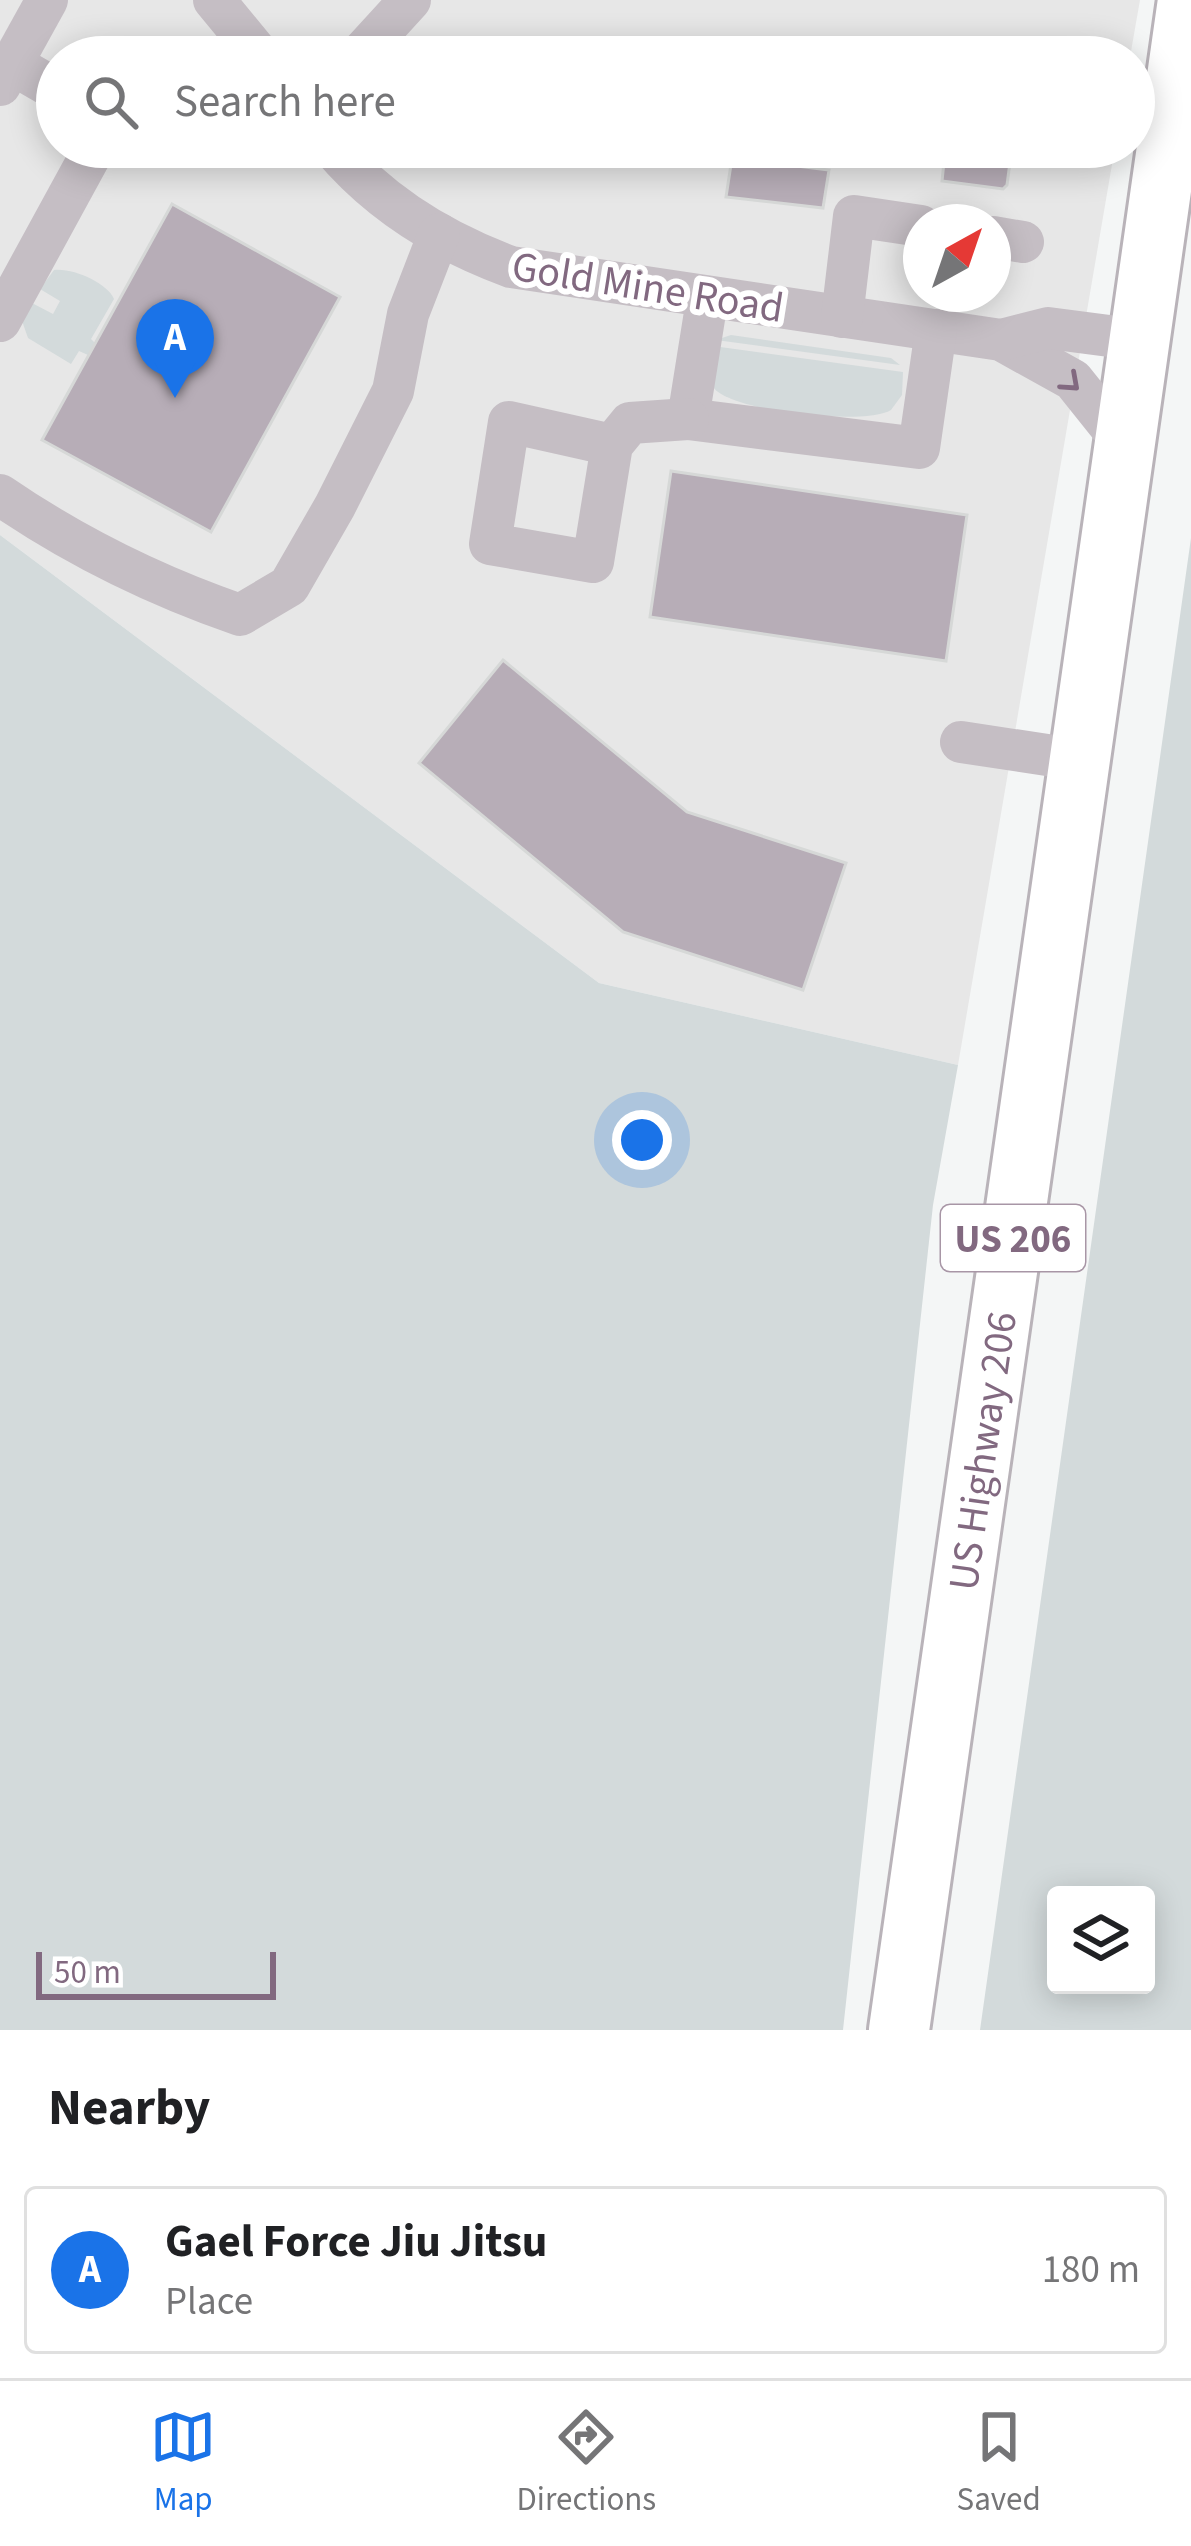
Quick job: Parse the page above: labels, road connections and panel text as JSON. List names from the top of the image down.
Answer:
{
  "streets": {
    "highway": ["US 206", "US Highway 206"],
    "street": ["Gold Mine Road"]
  },
  "crossings": [
    ["Gold Mine Road", "US 206"],
    ["Gold Mine Road", "US Highway 206"],
    ["US 206", "US Highway 206"]
  ],
  "scale_bar": "50 m",
  "north": "top right",
  "page": {
    "search": "Search here",
    "pins": "A",
    "scale": "50 m",
    "heading": "Nearby",
    "list": [
      {
        "mark": "A",
        "name": "Gael Force Jiu Jitsu",
        "note": "Place",
        "value": "180 m"
      }
    ],
    "nav": ["Map", "Directions", "Saved"]
  }
}
